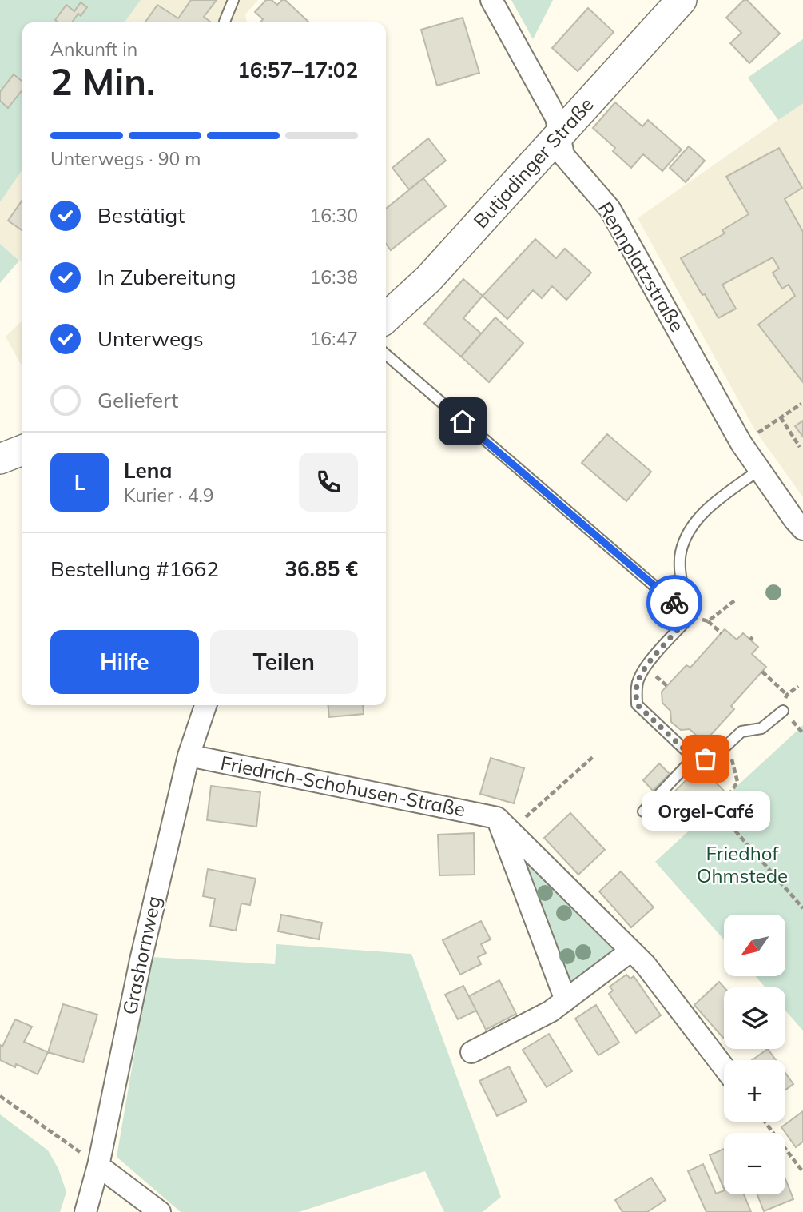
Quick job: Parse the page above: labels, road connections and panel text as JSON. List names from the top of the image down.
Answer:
{
  "streets": {
    "street": [
      "Butjadinger Straße",
      "Rennplatzstraße",
      "Friedrich-Schohusen-Straße",
      "Grashornweg"
    ]
  },
  "crossings": [
    ["Butjadinger Straße", "Rennplatzstraße"],
    ["Friedrich-Schohusen-Straße", "Grashornweg"]
  ],
  "parks": ["Friedhof Ohmstede"],
  "places": ["Orgel-Café"],
  "north": "bottom left",
  "page": {
    "heading": ["2 Min.", "Ankunft in", "16:57–17:02"],
    "panel": [
      "Lena",
      "Kurier · 4.9",
      "Bestellung #1662",
      "36.85 €"
    ],
    "bar": "Unterwegs · 90 m",
    "list": [
      ["Bestätigt", "16:30"],
      ["In Zubereitung", "16:38"],
      ["Unterwegs", "16:47"],
      "Geliefert"
    ],
    "round": "L",
    "buttons": ["Hilfe", "Teilen"],
    "bubble": "Orgel-Café",
    "map_buttons": ["+", "−"]
  }
}
